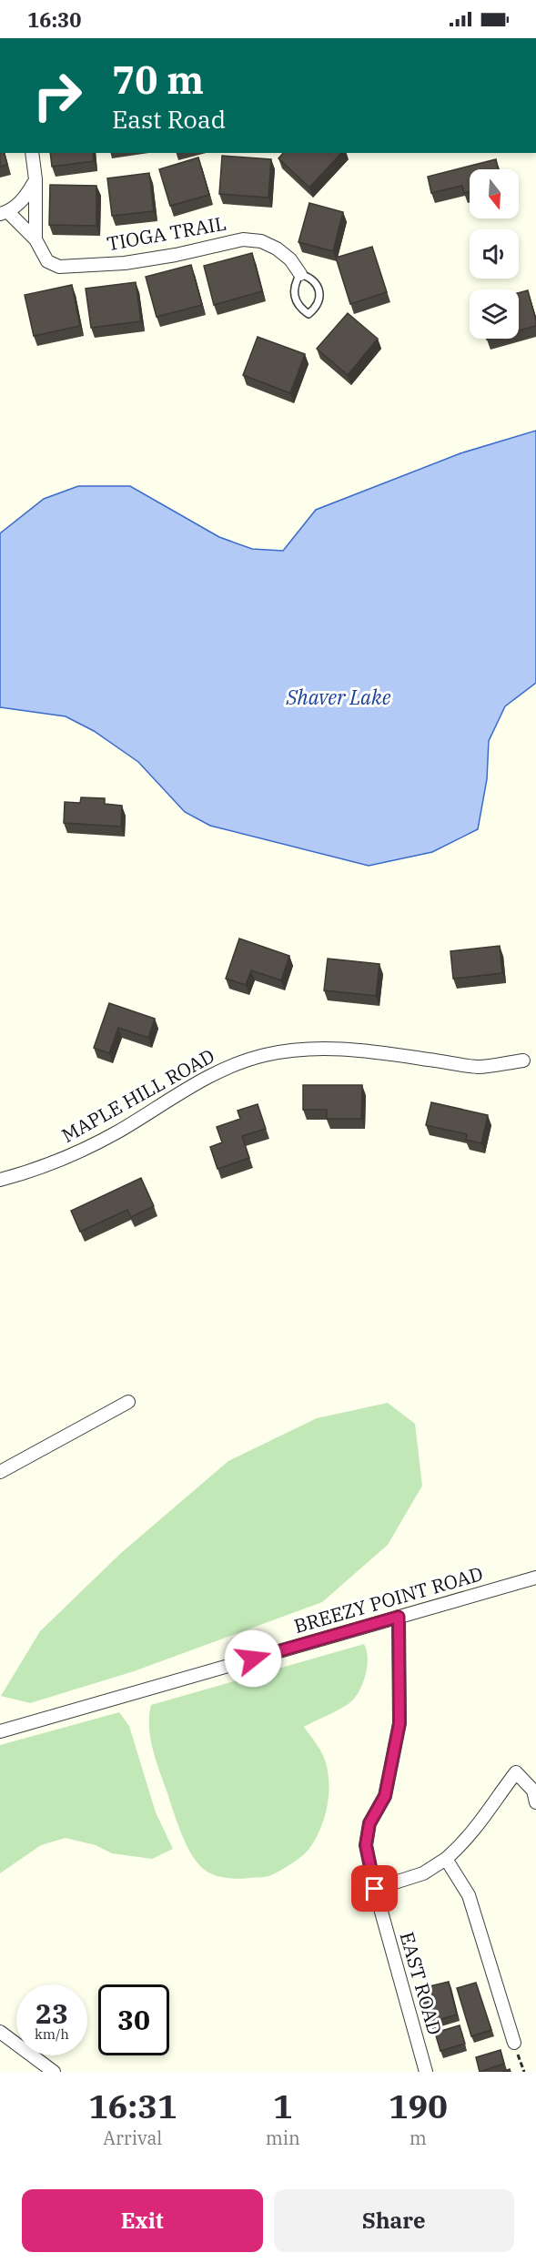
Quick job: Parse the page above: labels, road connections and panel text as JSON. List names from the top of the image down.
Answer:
{
  "streets": {
    "street": [
      "TIOGA TRAIL",
      "MAPLE HILL ROAD",
      "BREEZY POINT ROAD",
      "EAST ROAD"
    ]
  },
  "crossings": [
    ["BREEZY POINT ROAD", "EAST ROAD"]
  ],
  "water": ["Shaver Lake"],
  "north": "bottom",
  "page": {
    "status": "16:30",
    "turn": ["70 m", "East Road"],
    "speed": "23 km/h",
    "limit": "30",
    "eta": [
      "16:31",
      "Arrival",
      "1",
      "min",
      "190",
      "m"
    ],
    "buttons": ["Exit", "Share"]
  }
}
